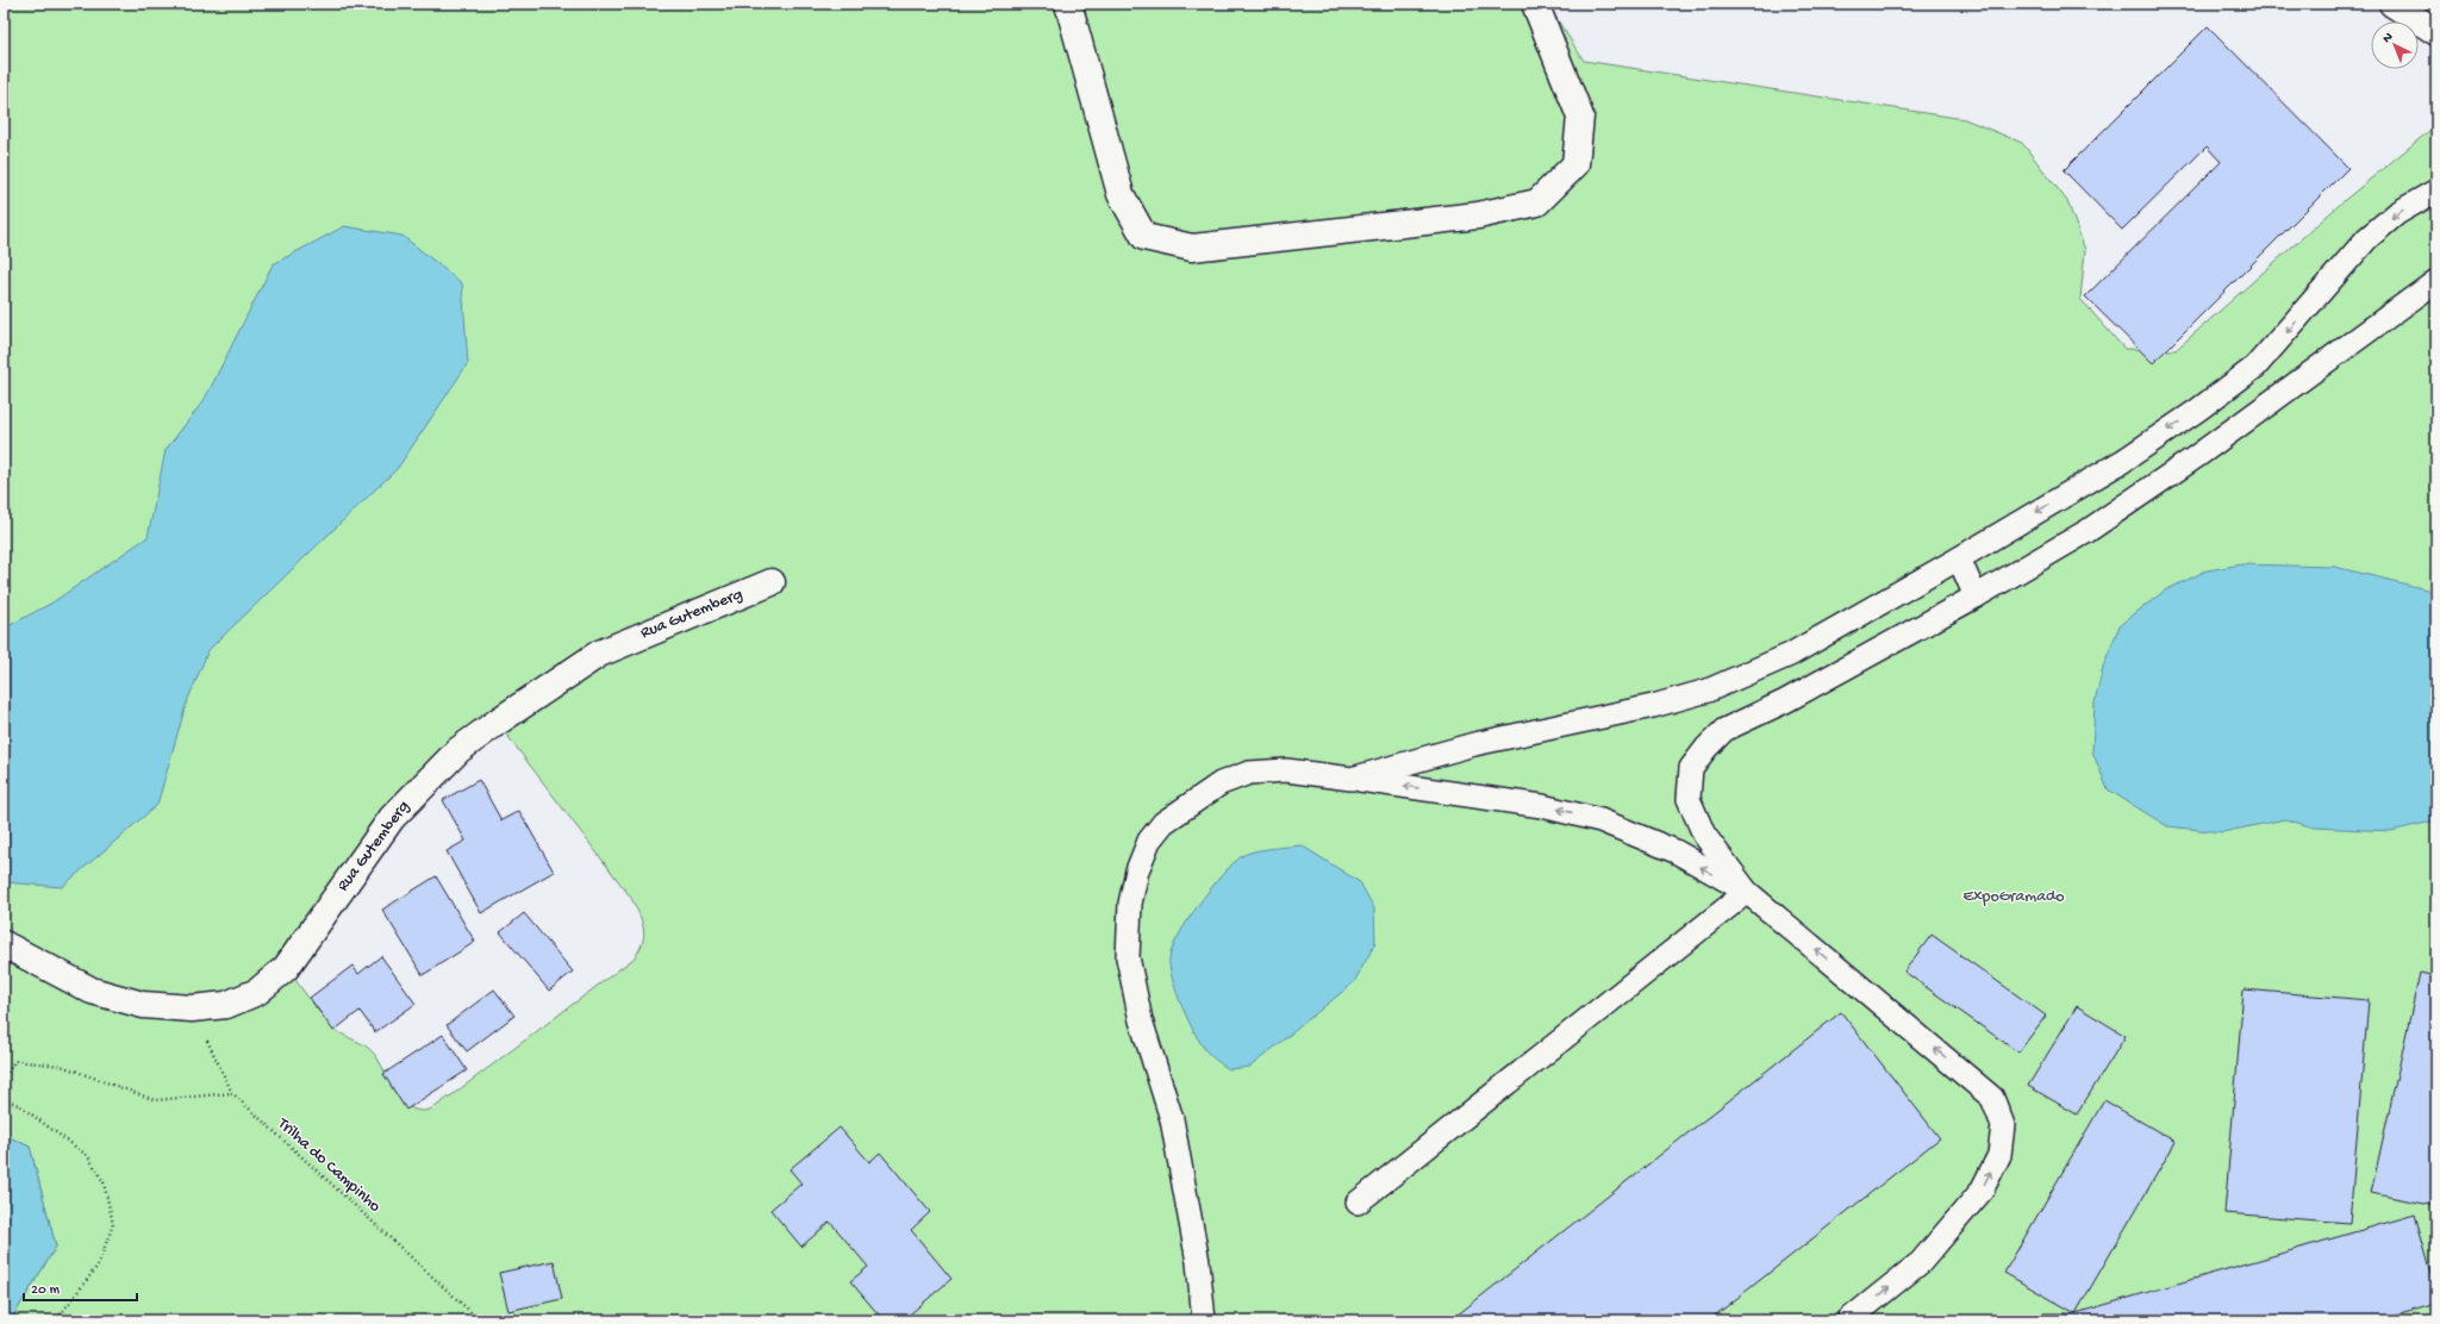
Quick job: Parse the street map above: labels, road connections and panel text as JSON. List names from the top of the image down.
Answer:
{
  "streets": {
    "street": ["Rua Gutemberg"],
    "path": ["Trilha do Campinho"]
  },
  "crossings": [
    ["Rua Gutemberg", "Trilha do Campinho"]
  ],
  "parks": ["ExpoGramado"],
  "scale_bar": "20 m",
  "north": "top left"
}
